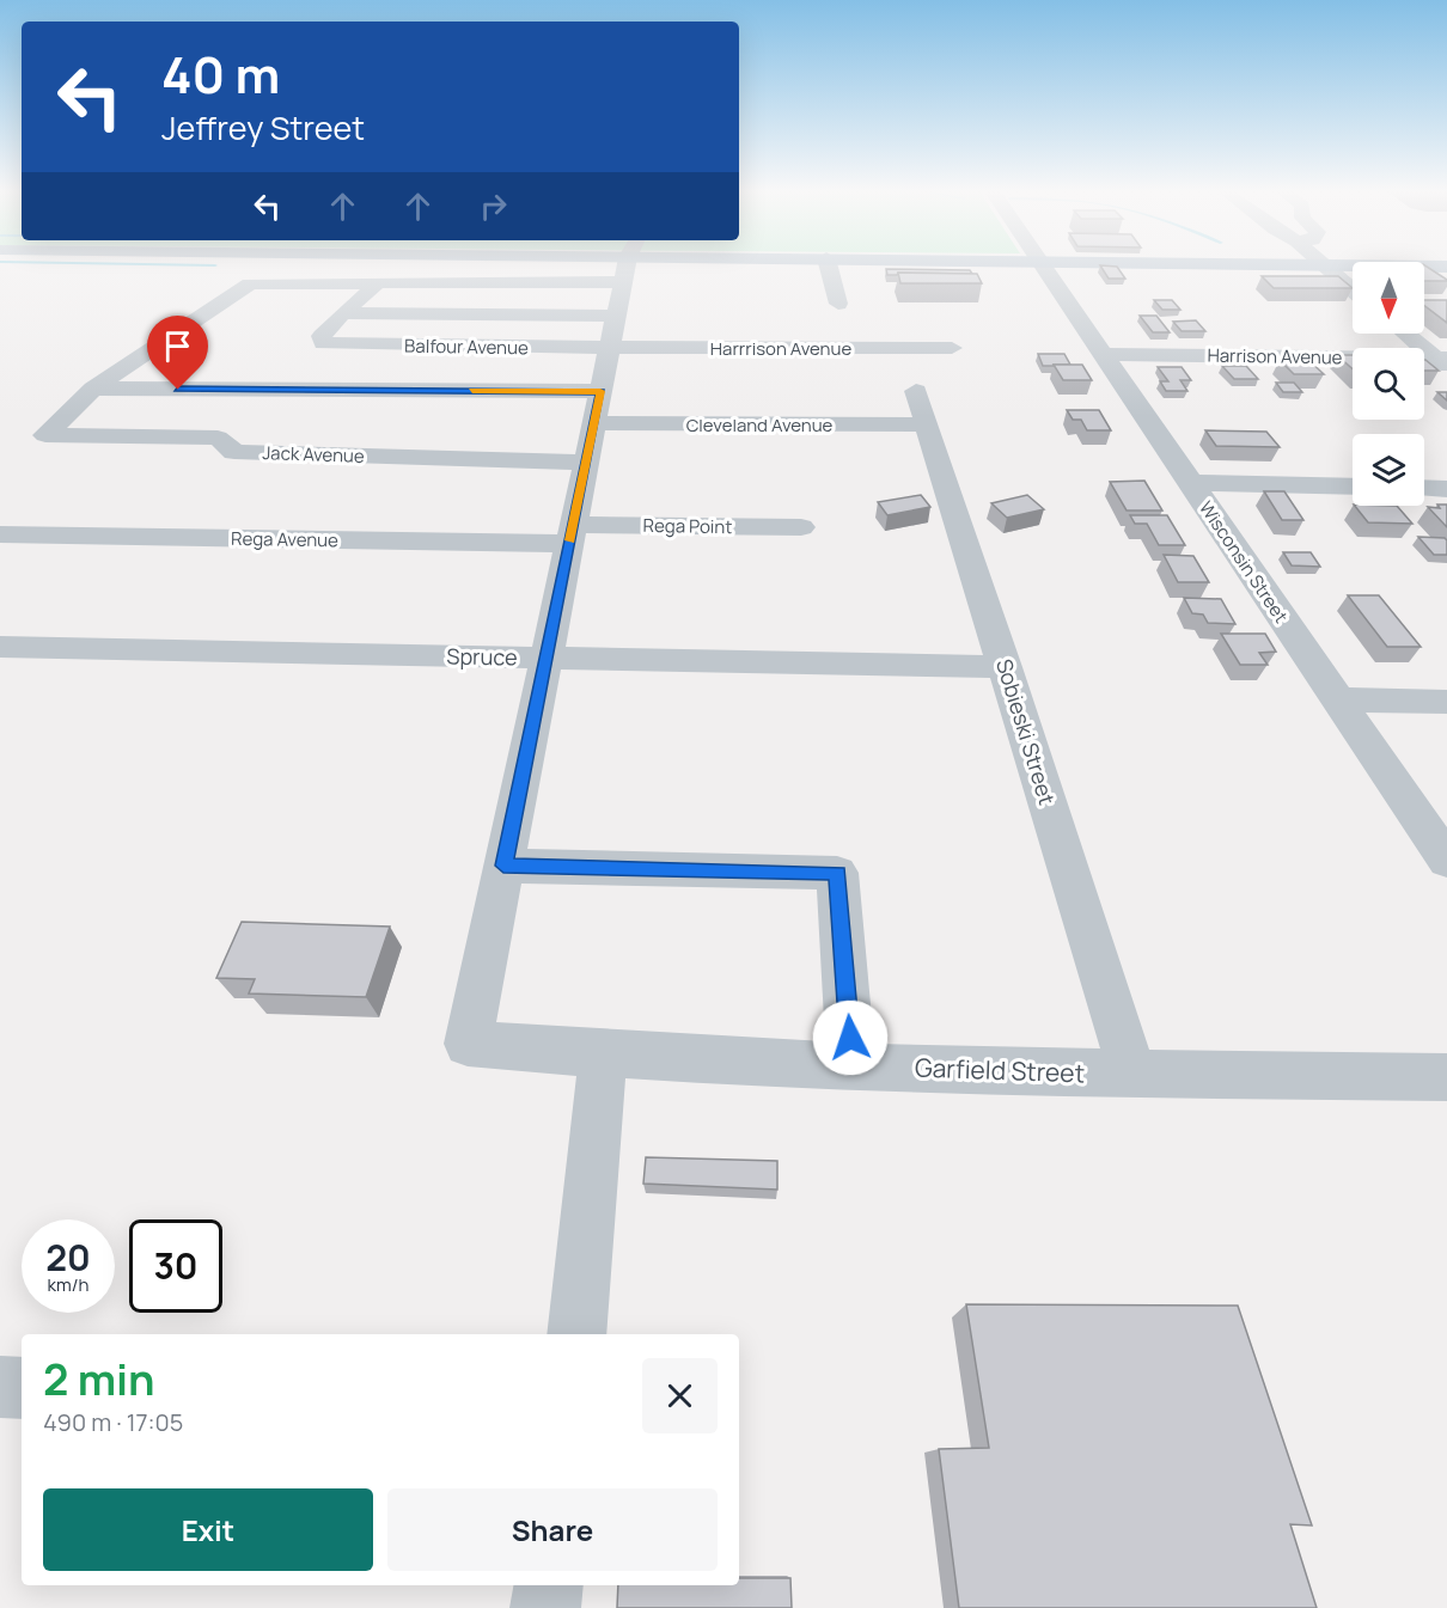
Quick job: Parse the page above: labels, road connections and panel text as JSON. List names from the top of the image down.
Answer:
{
  "streets": {
    "street": [
      "Balfour Avenue",
      "Harrrison Avenue",
      "Harrison Avenue",
      "Cleveland Avenue",
      "Jack Avenue",
      "Rega Point",
      "Rega Avenue",
      "Wisconsin Street",
      "Spruce",
      "Sobieski Street",
      "Garfield Street"
    ]
  },
  "crossings": [
    ["Balfour Avenue", "Harrrison Avenue"],
    ["Harrison Avenue", "Wisconsin Street"],
    ["Cleveland Avenue", "Jack Avenue"],
    ["Cleveland Avenue", "Sobieski Street"],
    ["Rega Point", "Rega Avenue"],
    ["Spruce", "Sobieski Street"],
    ["Sobieski Street", "Garfield Street"]
  ],
  "north": "bottom",
  "page": {
    "turn": ["40 m", "Jeffrey Street"],
    "speed": "20 km/h",
    "limit": "30",
    "heading": ["2 min", "490 m · 17:05"],
    "buttons": ["Exit", "Share"]
  }
}
